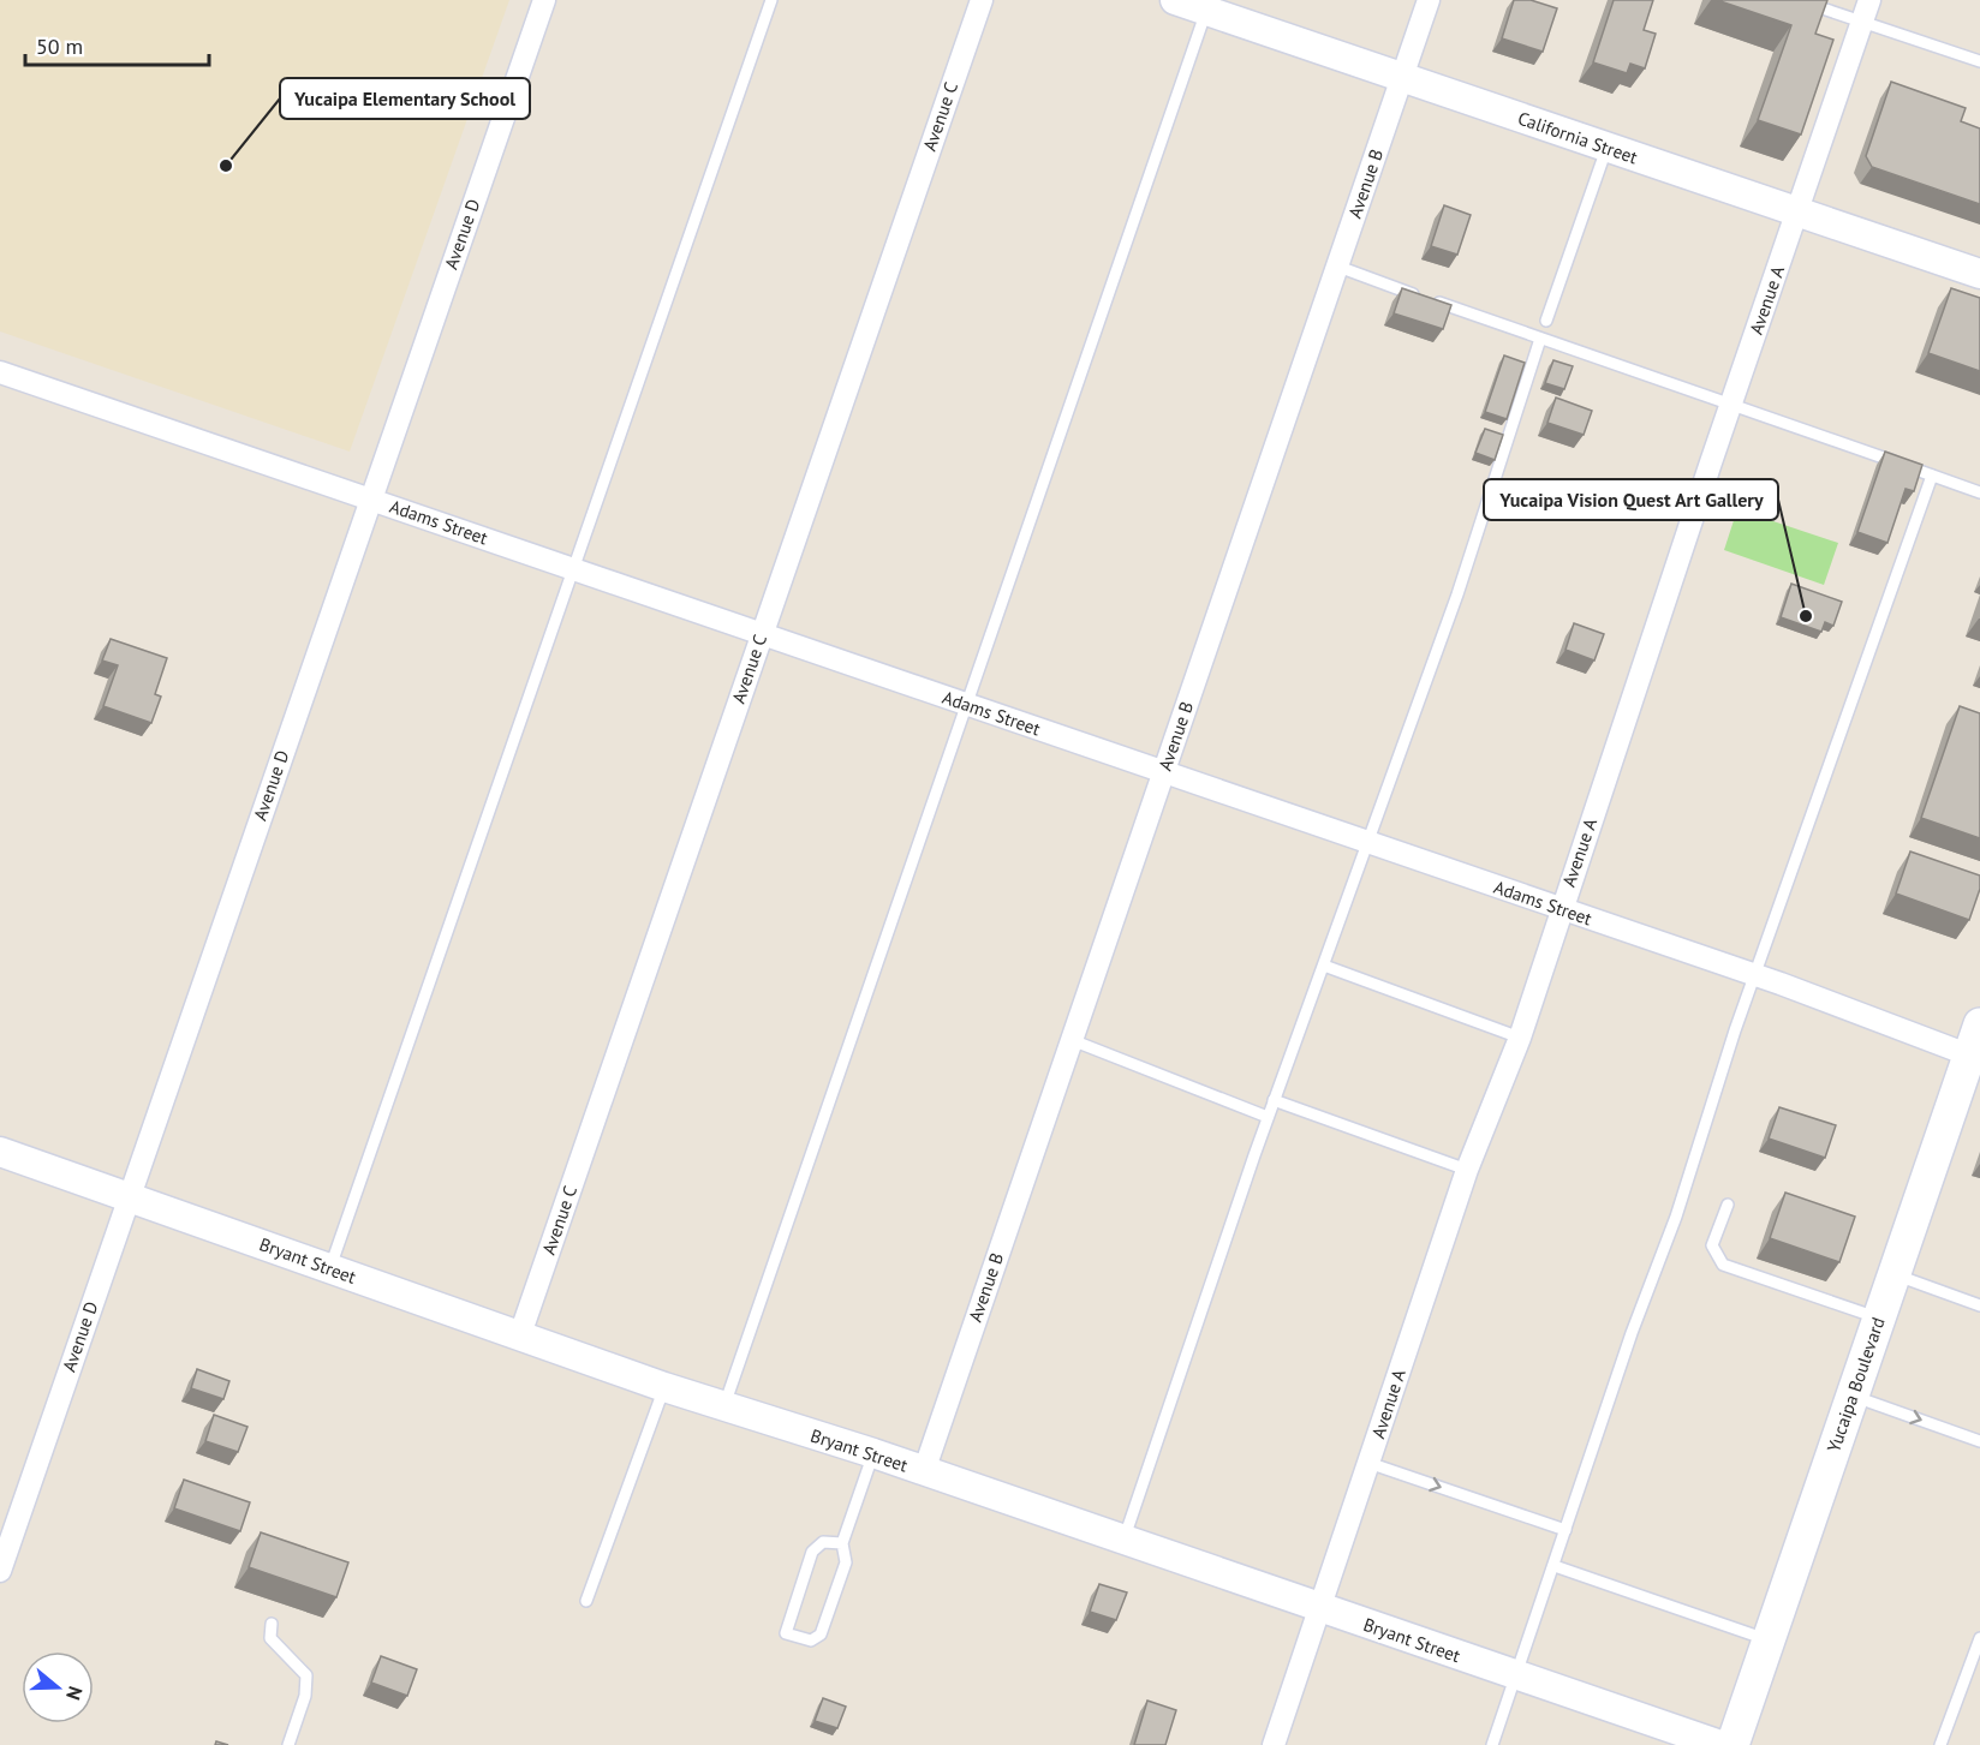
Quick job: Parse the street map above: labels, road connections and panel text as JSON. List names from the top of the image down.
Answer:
{
  "streets": {
    "main road": ["Yucaipa Boulevard"],
    "street": [
      "Avenue C",
      "California Street",
      "Avenue B",
      "Avenue D",
      "Avenue A",
      "Adams Street",
      "Bryant Street"
    ]
  },
  "crossings": [
    ["Avenue C", "Adams Street"],
    ["Avenue C", "Bryant Street"],
    ["California Street", "Avenue B"],
    ["California Street", "Avenue A"],
    ["Avenue B", "Adams Street"],
    ["Avenue B", "Bryant Street"],
    ["Avenue D", "Adams Street"],
    ["Avenue D", "Bryant Street"],
    ["Avenue A", "Adams Street"],
    ["Avenue A", "Bryant Street"],
    ["Adams Street", "Yucaipa Boulevard"]
  ],
  "places": ["Yucaipa Elementary School", "Yucaipa Vision Quest Art Gallery"],
  "scale_bar": "50 m",
  "north": "right"
}
